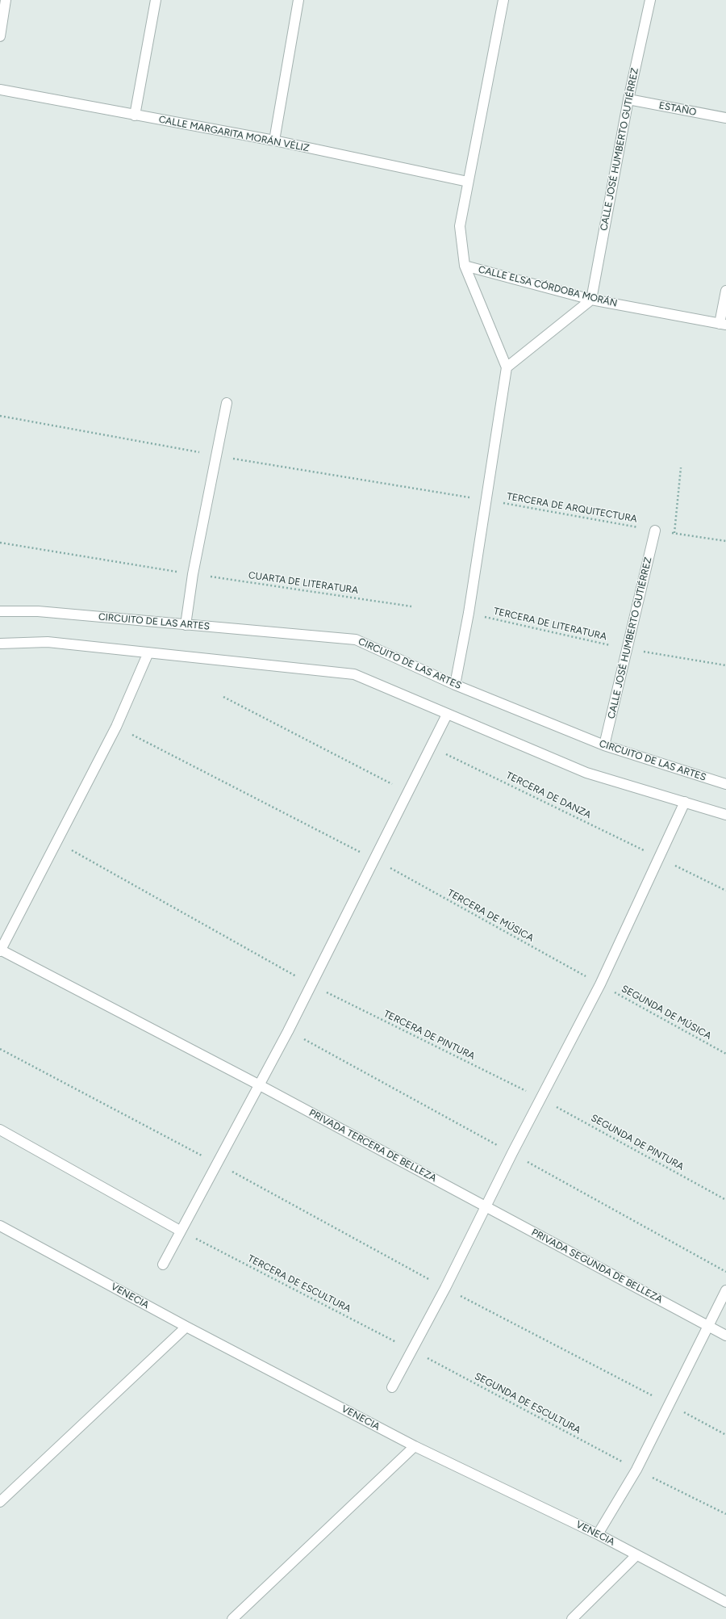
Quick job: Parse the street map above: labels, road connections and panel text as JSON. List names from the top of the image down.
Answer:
{
  "streets": {
    "street": [
      "ESTAÑO",
      "CALLE MARGARITA MORÁN VÉLIZ",
      "CALLE JOSÉ HUMBERTO GUTIÉRREZ",
      "CALLE ELSA CÓRDOBA MORÁN",
      "CIRCUITO DE LAS ARTES",
      "PRIVADA TERCERA DE BELLEZA",
      "PRIVADA SEGUNDA DE BELLEZA",
      "VENECIA"
    ],
    "path": [
      "TERCERA DE ARQUITECTURA",
      "CUARTA DE LITERATURA",
      "TERCERA DE LITERATURA",
      "TERCERA DE DANZA",
      "TERCERA DE MÚSICA",
      "SEGUNDA DE MÚSICA",
      "TERCERA DE PINTURA",
      "SEGUNDA DE PINTURA",
      "TERCERA DE ESCULTURA",
      "SEGUNDA DE ESCULTURA"
    ]
  },
  "crossings": [
    ["ESTAÑO", "CALLE JOSÉ HUMBERTO GUTIÉRREZ"],
    ["CALLE JOSÉ HUMBERTO GUTIÉRREZ", "CALLE ELSA CÓRDOBA MORÁN"],
    ["CALLE JOSÉ HUMBERTO GUTIÉRREZ", "TERCERA DE ARQUITECTURA"],
    ["CALLE JOSÉ HUMBERTO GUTIÉRREZ", "CIRCUITO DE LAS ARTES"],
    ["CALLE JOSÉ HUMBERTO GUTIÉRREZ", "TERCERA DE LITERATURA"],
    ["TERCERA DE MÚSICA", "SEGUNDA DE MÚSICA"],
    ["TERCERA DE PINTURA", "SEGUNDA DE PINTURA"],
    ["PRIVADA TERCERA DE BELLEZA", "PRIVADA SEGUNDA DE BELLEZA"],
    ["TERCERA DE ESCULTURA", "SEGUNDA DE ESCULTURA"]
  ]
}
